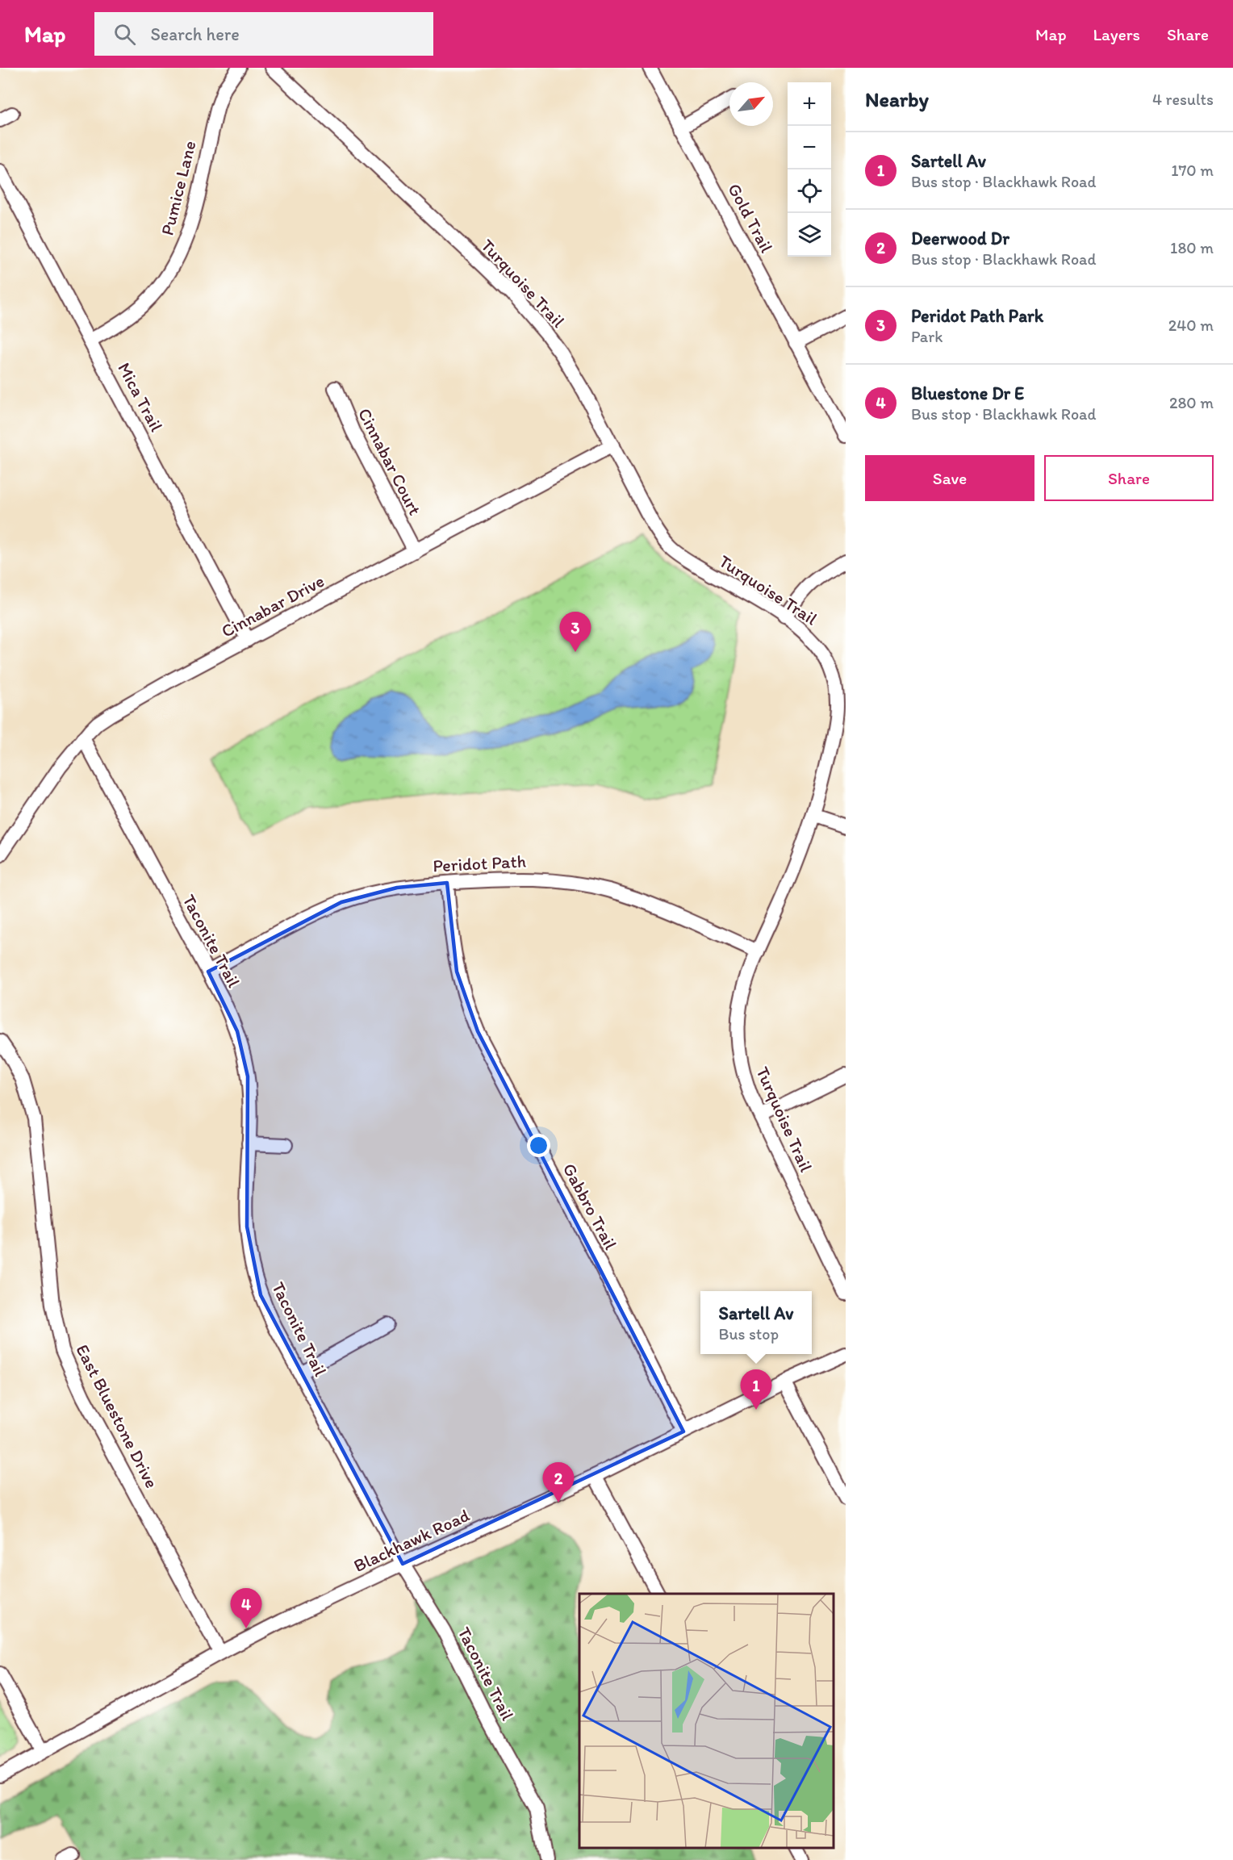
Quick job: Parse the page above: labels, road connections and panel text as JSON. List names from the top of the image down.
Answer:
{
  "streets": {
    "street": [
      "Pumice Lane",
      "Gold Trail",
      "Turquoise Trail",
      "Mica Trail",
      "Cinnabar Court",
      "Cinnabar Drive",
      "Peridot Path",
      "Taconite Trail",
      "Gabbro Trail",
      "East Bluestone Drive",
      "Blackhawk Road"
    ]
  },
  "crossings": [
    ["Pumice Lane", "Mica Trail"],
    ["Turquoise Trail", "Cinnabar Drive"],
    ["Turquoise Trail", "Peridot Path"],
    ["Mica Trail", "Cinnabar Drive"],
    ["Cinnabar Court", "Cinnabar Drive"],
    ["Cinnabar Drive", "Taconite Trail"],
    ["Peridot Path", "Taconite Trail"],
    ["Peridot Path", "Gabbro Trail"],
    ["Taconite Trail", "Blackhawk Road"],
    ["Gabbro Trail", "Blackhawk Road"],
    ["East Bluestone Drive", "Blackhawk Road"]
  ],
  "north": "top right",
  "page": {
    "header": "Map",
    "search": "Search here",
    "nav": ["Map", "Layers", "Share"],
    "heading": ["Nearby", "4 results"],
    "map_buttons": ["+", "−"],
    "list": [
      {
        "mark": "1",
        "name": "Sartell Av",
        "note": "Bus stop · Blackhawk Road",
        "value": "170 m"
      },
      {
        "mark": "2",
        "name": "Deerwood Dr",
        "note": "Bus stop · Blackhawk Road",
        "value": "180 m"
      },
      {
        "mark": "3",
        "name": "Peridot Path Park",
        "note": "Park",
        "value": "240 m"
      },
      {
        "mark": "4",
        "name": "Bluestone Dr E",
        "note": "Bus stop · Blackhawk Road",
        "value": "280 m"
      }
    ],
    "buttons": ["Save", "Share"],
    "pins": [
      "3",
      "1",
      "2",
      "4"
    ],
    "popup": ["Sartell Av", "Bus stop"]
  }
}
